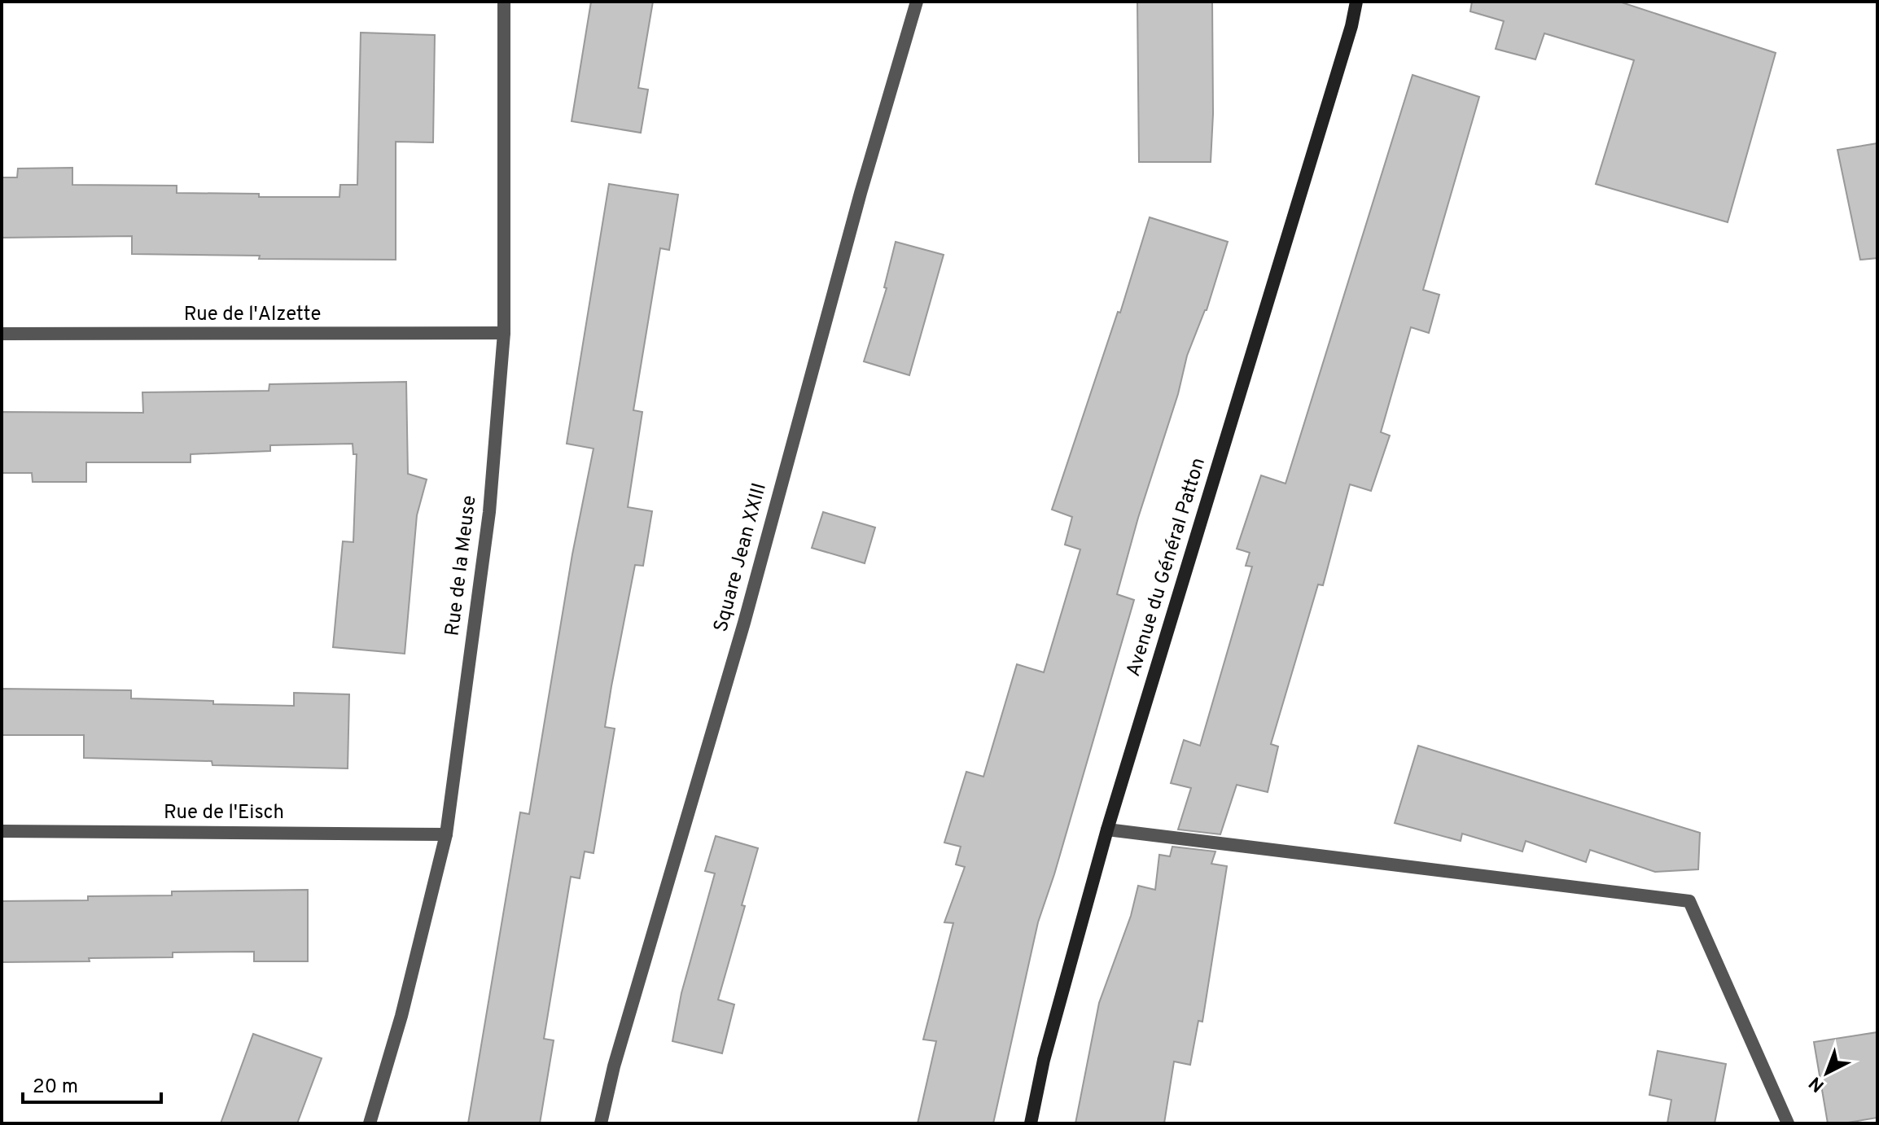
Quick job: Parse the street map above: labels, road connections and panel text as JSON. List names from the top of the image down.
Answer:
{
  "streets": {
    "main road": ["Avenue du Général Patton"],
    "street": [
      "Rue de l'Alzette",
      "Square Jean XXIII",
      "Rue de la Meuse",
      "Rue de l'Eisch"
    ]
  },
  "crossings": [
    ["Rue de l'Alzette", "Rue de la Meuse"],
    ["Rue de la Meuse", "Rue de l'Eisch"]
  ],
  "scale_bar": "20 m",
  "north": "bottom left"
}
